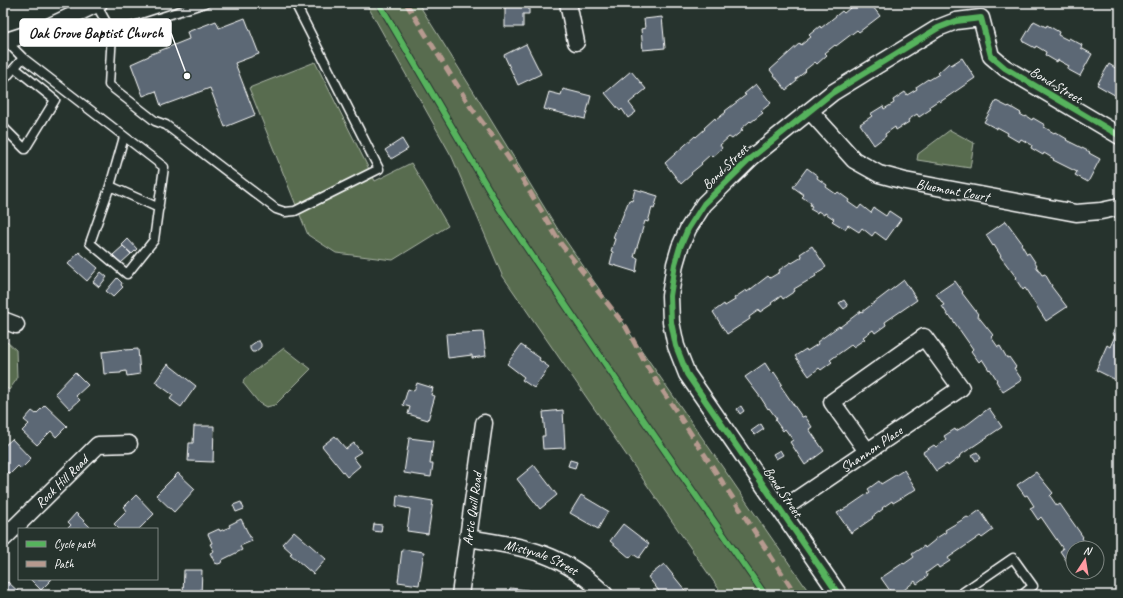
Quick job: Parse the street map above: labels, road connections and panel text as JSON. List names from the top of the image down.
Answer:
{
  "streets": {
    "street": [
      "Bond Street",
      "Bluemont Court",
      "Shannon Place",
      "Rock Hill Road",
      "Artic Quill Road",
      "Mistyvale Street"
    ]
  },
  "crossings": [
    ["Bond Street", "Bluemont Court"],
    ["Bond Street", "Shannon Place"],
    ["Artic Quill Road", "Mistyvale Street"]
  ],
  "places": ["Oak Grove Baptist Church"],
  "legend": ["Cycle path", "Path"],
  "north": "top"
}
